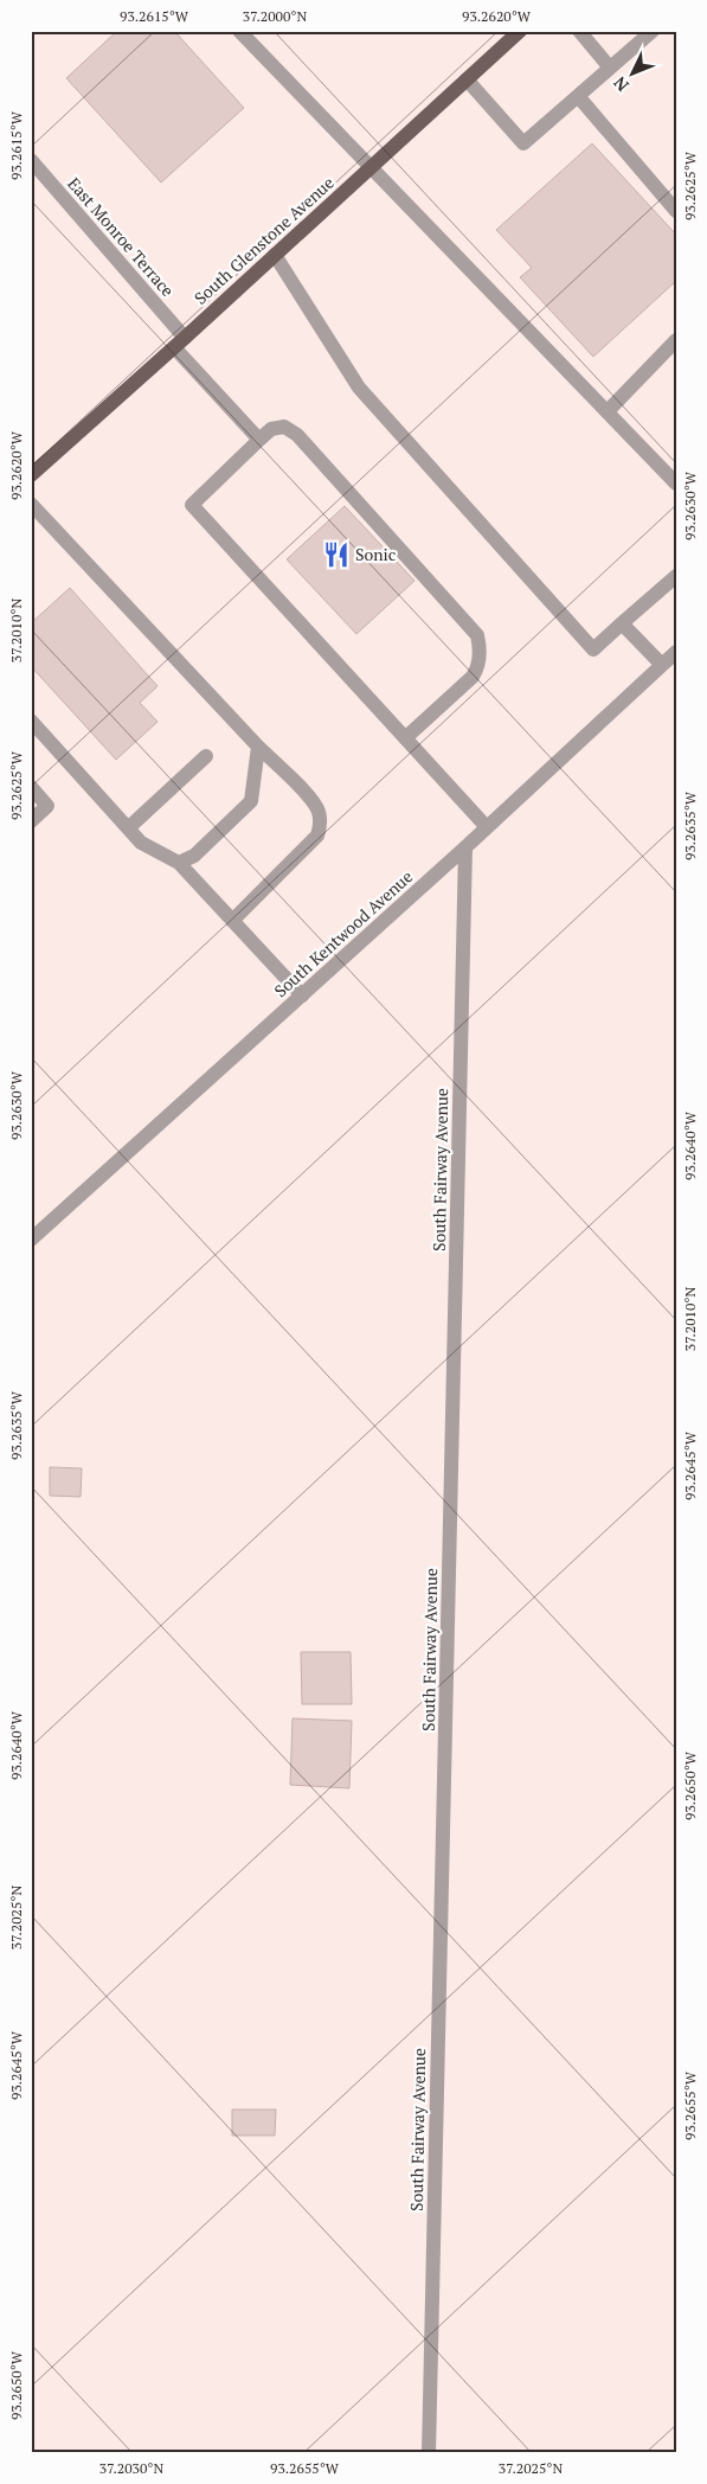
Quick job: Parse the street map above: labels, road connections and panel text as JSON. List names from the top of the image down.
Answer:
{
  "streets": {
    "main road": ["South Glenstone Avenue"],
    "street": ["East Monroe Terrace", "South Kentwood Avenue", "South Fairway Avenue"]
  },
  "crossings": [
    ["East Monroe Terrace", "South Glenstone Avenue"],
    ["South Kentwood Avenue", "South Fairway Avenue"]
  ],
  "places": {
    "restaurant": ["Sonic"]
  },
  "north": "bottom left",
  "coordinates": [
    "93.2615°W",
    "37.2000°N",
    "93.2620°W",
    "93.2625°W",
    "93.2630°W",
    "37.2010°N",
    "93.2635°W",
    "93.2640°W",
    "93.2645°W",
    "93.2650°W",
    "37.2025°N",
    "93.2655°W",
    "37.2030°N"
  ]
}
